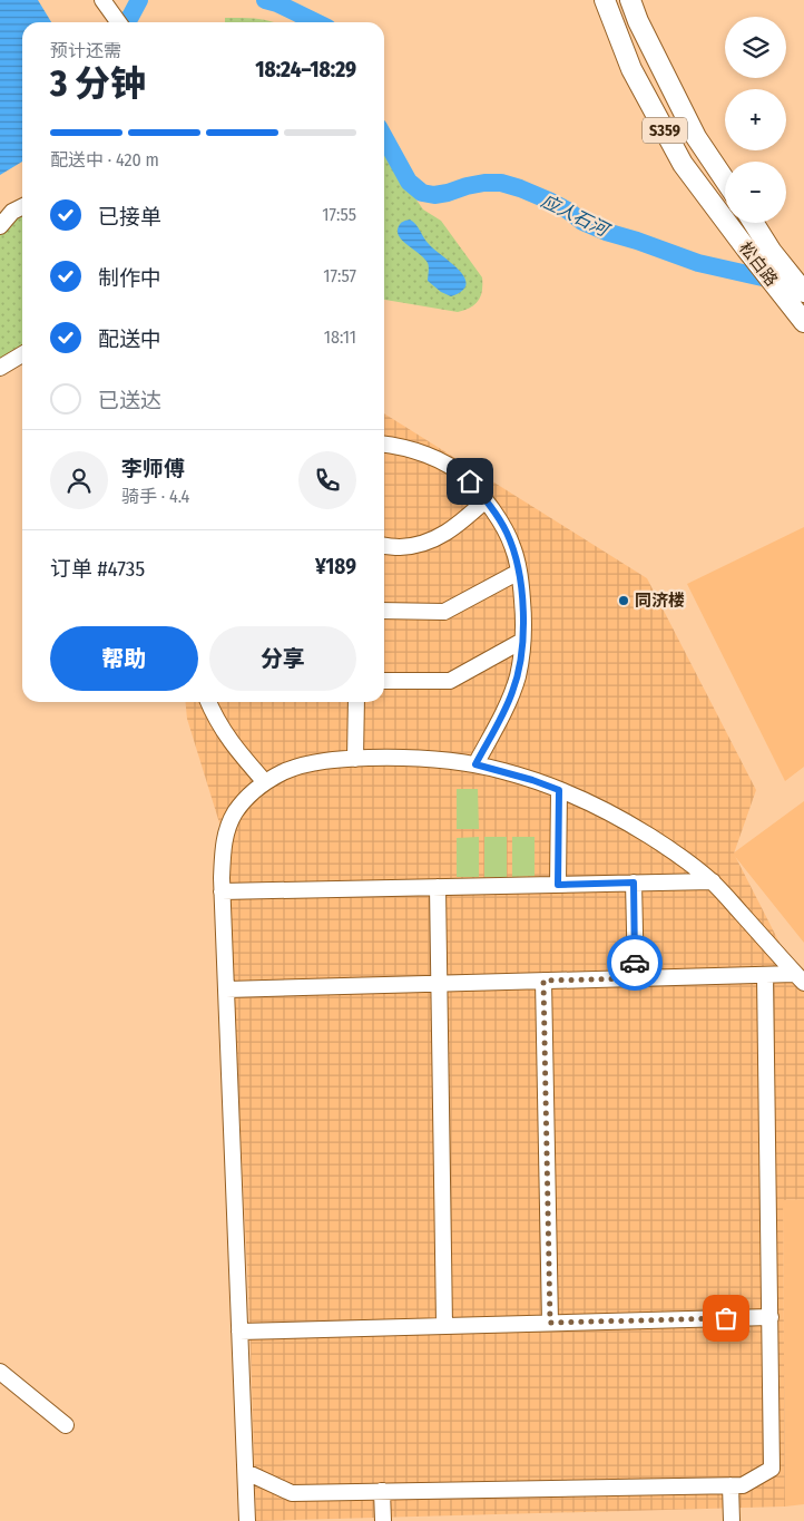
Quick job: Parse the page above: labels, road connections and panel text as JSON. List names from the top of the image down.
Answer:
{
  "streets": {
    "main road": ["S359", "松白路"]
  },
  "water": ["应人石河"],
  "places": ["同济楼"],
  "page": {
    "map_buttons": ["+", "−"],
    "heading": ["3 分钟", "预计还需", "18:24–18:29"],
    "panel": [
      "李师傅",
      "骑手 · 4.4",
      "订单 #4735",
      "¥189"
    ],
    "bar": "配送中 · 420 m",
    "list": [
      ["已接单", "17:55"],
      ["制作中", "17:57"],
      ["配送中", "18:11"],
      "已送达"
    ],
    "buttons": ["帮助", "分享"]
  }
}
